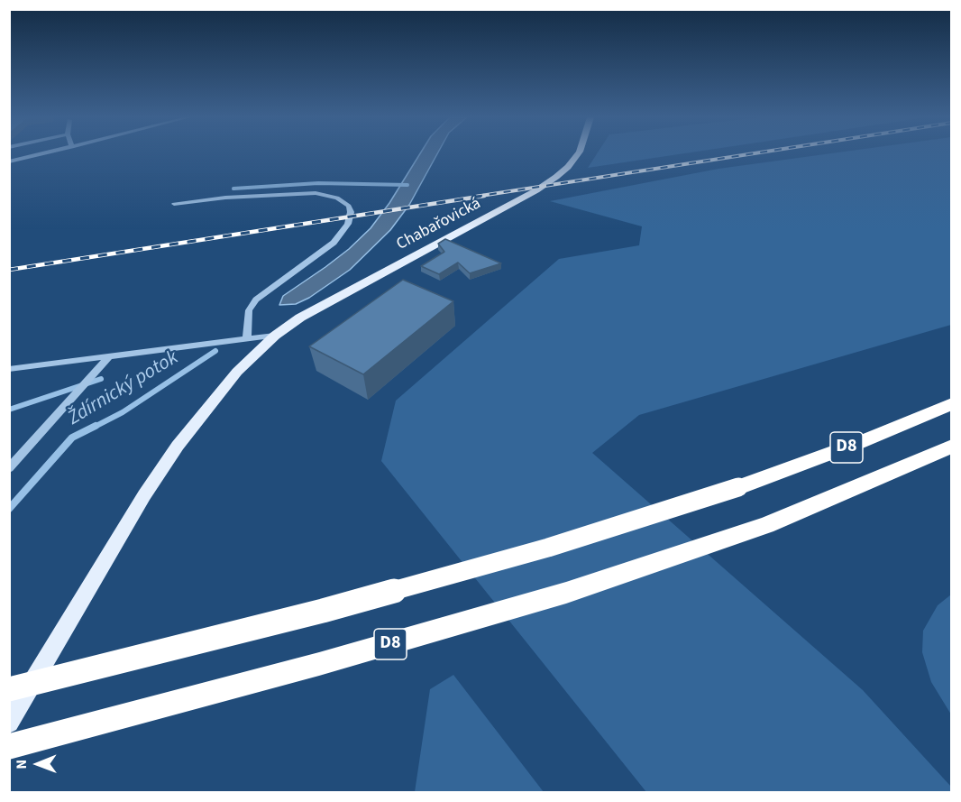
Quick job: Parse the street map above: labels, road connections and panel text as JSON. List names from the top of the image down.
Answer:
{
  "streets": {
    "highway": ["D8"],
    "main road": ["Chabařovická"]
  },
  "water": ["Ždírnický potok"],
  "north": "left"
}
